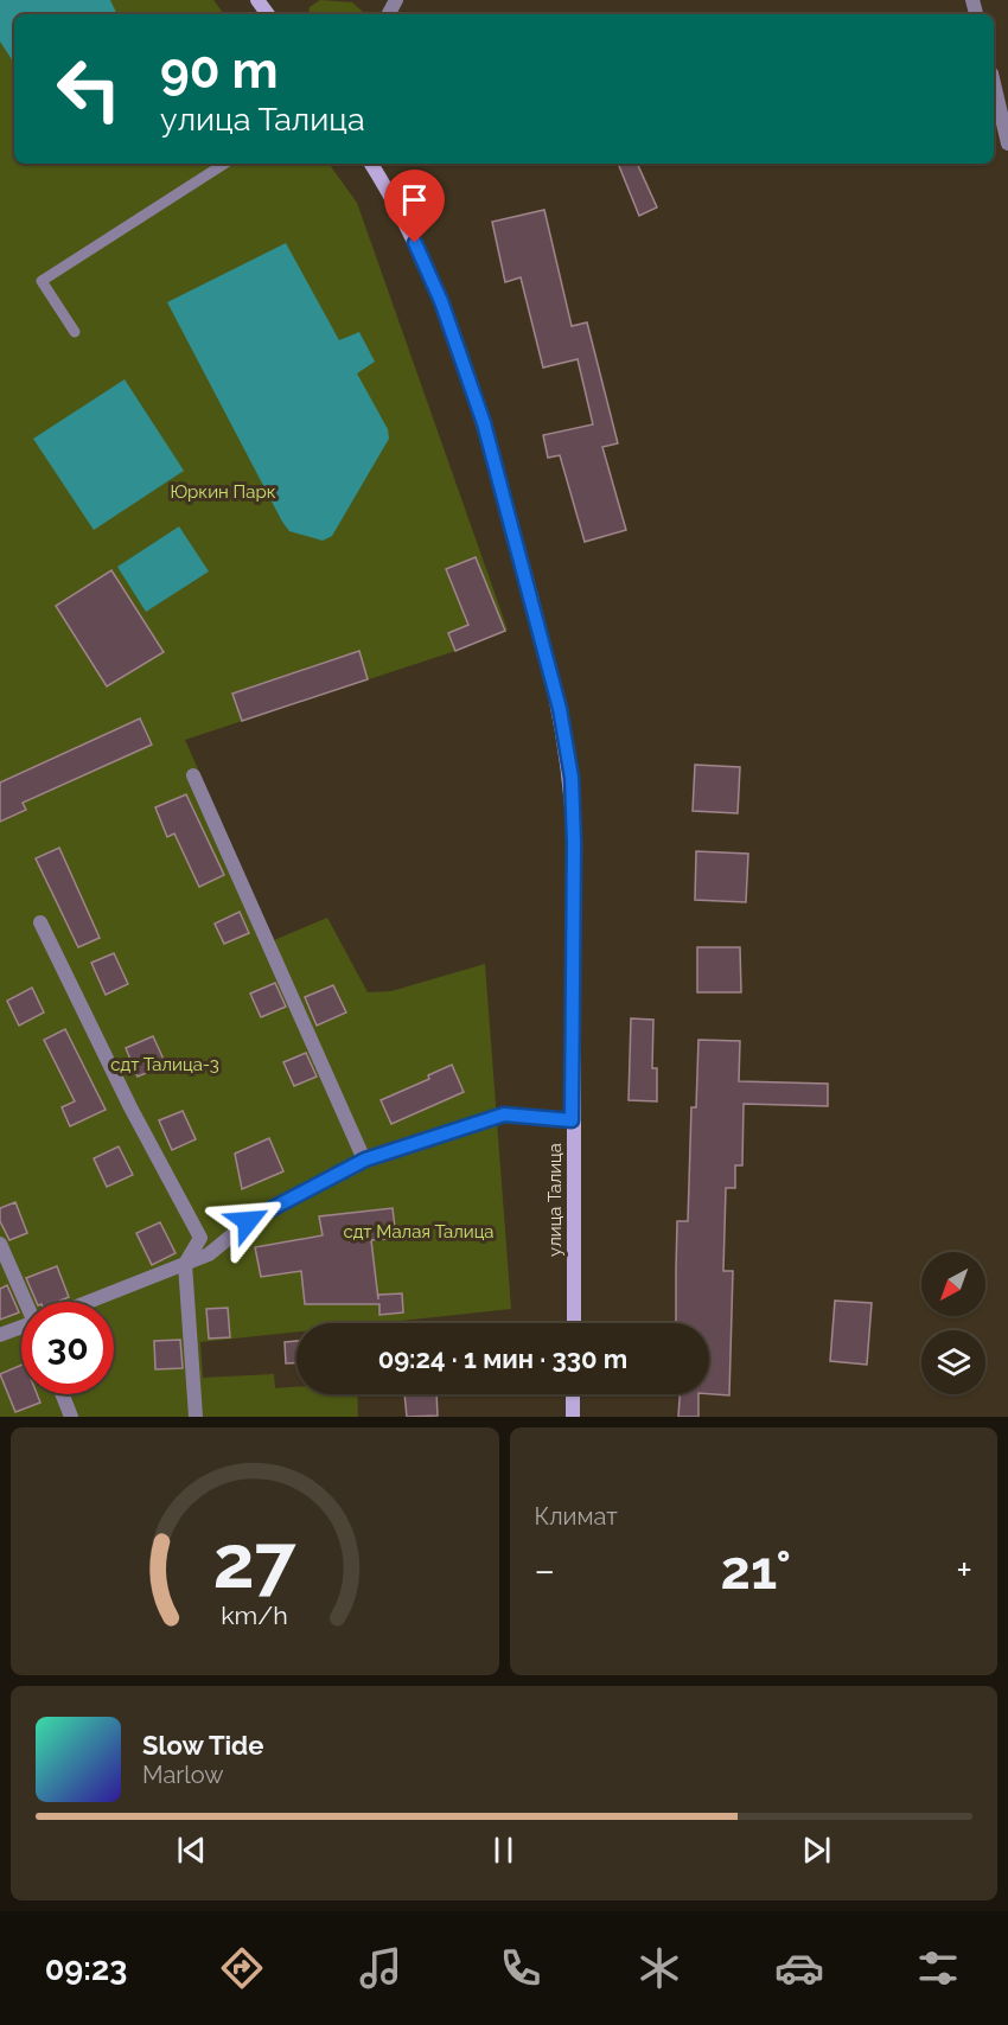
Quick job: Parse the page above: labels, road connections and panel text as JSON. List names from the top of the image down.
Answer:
{
  "streets": {
    "street": ["улица Талица"]
  },
  "parks": ["Юркин Парк", "сдт Талица-3", "сдт Малая Талица"],
  "north": "bottom left",
  "page": {
    "turn": ["90 m", "улица Талица"],
    "limit": "30",
    "trip": "09:24 · 1 мин · 330 m",
    "tile": "Климат",
    "heat": ["−", "21°", "+"],
    "song": ["Slow Tide", "Marlow"],
    "tabs": "09:23",
    "gauge": ["27", "km/h"]
  }
}
